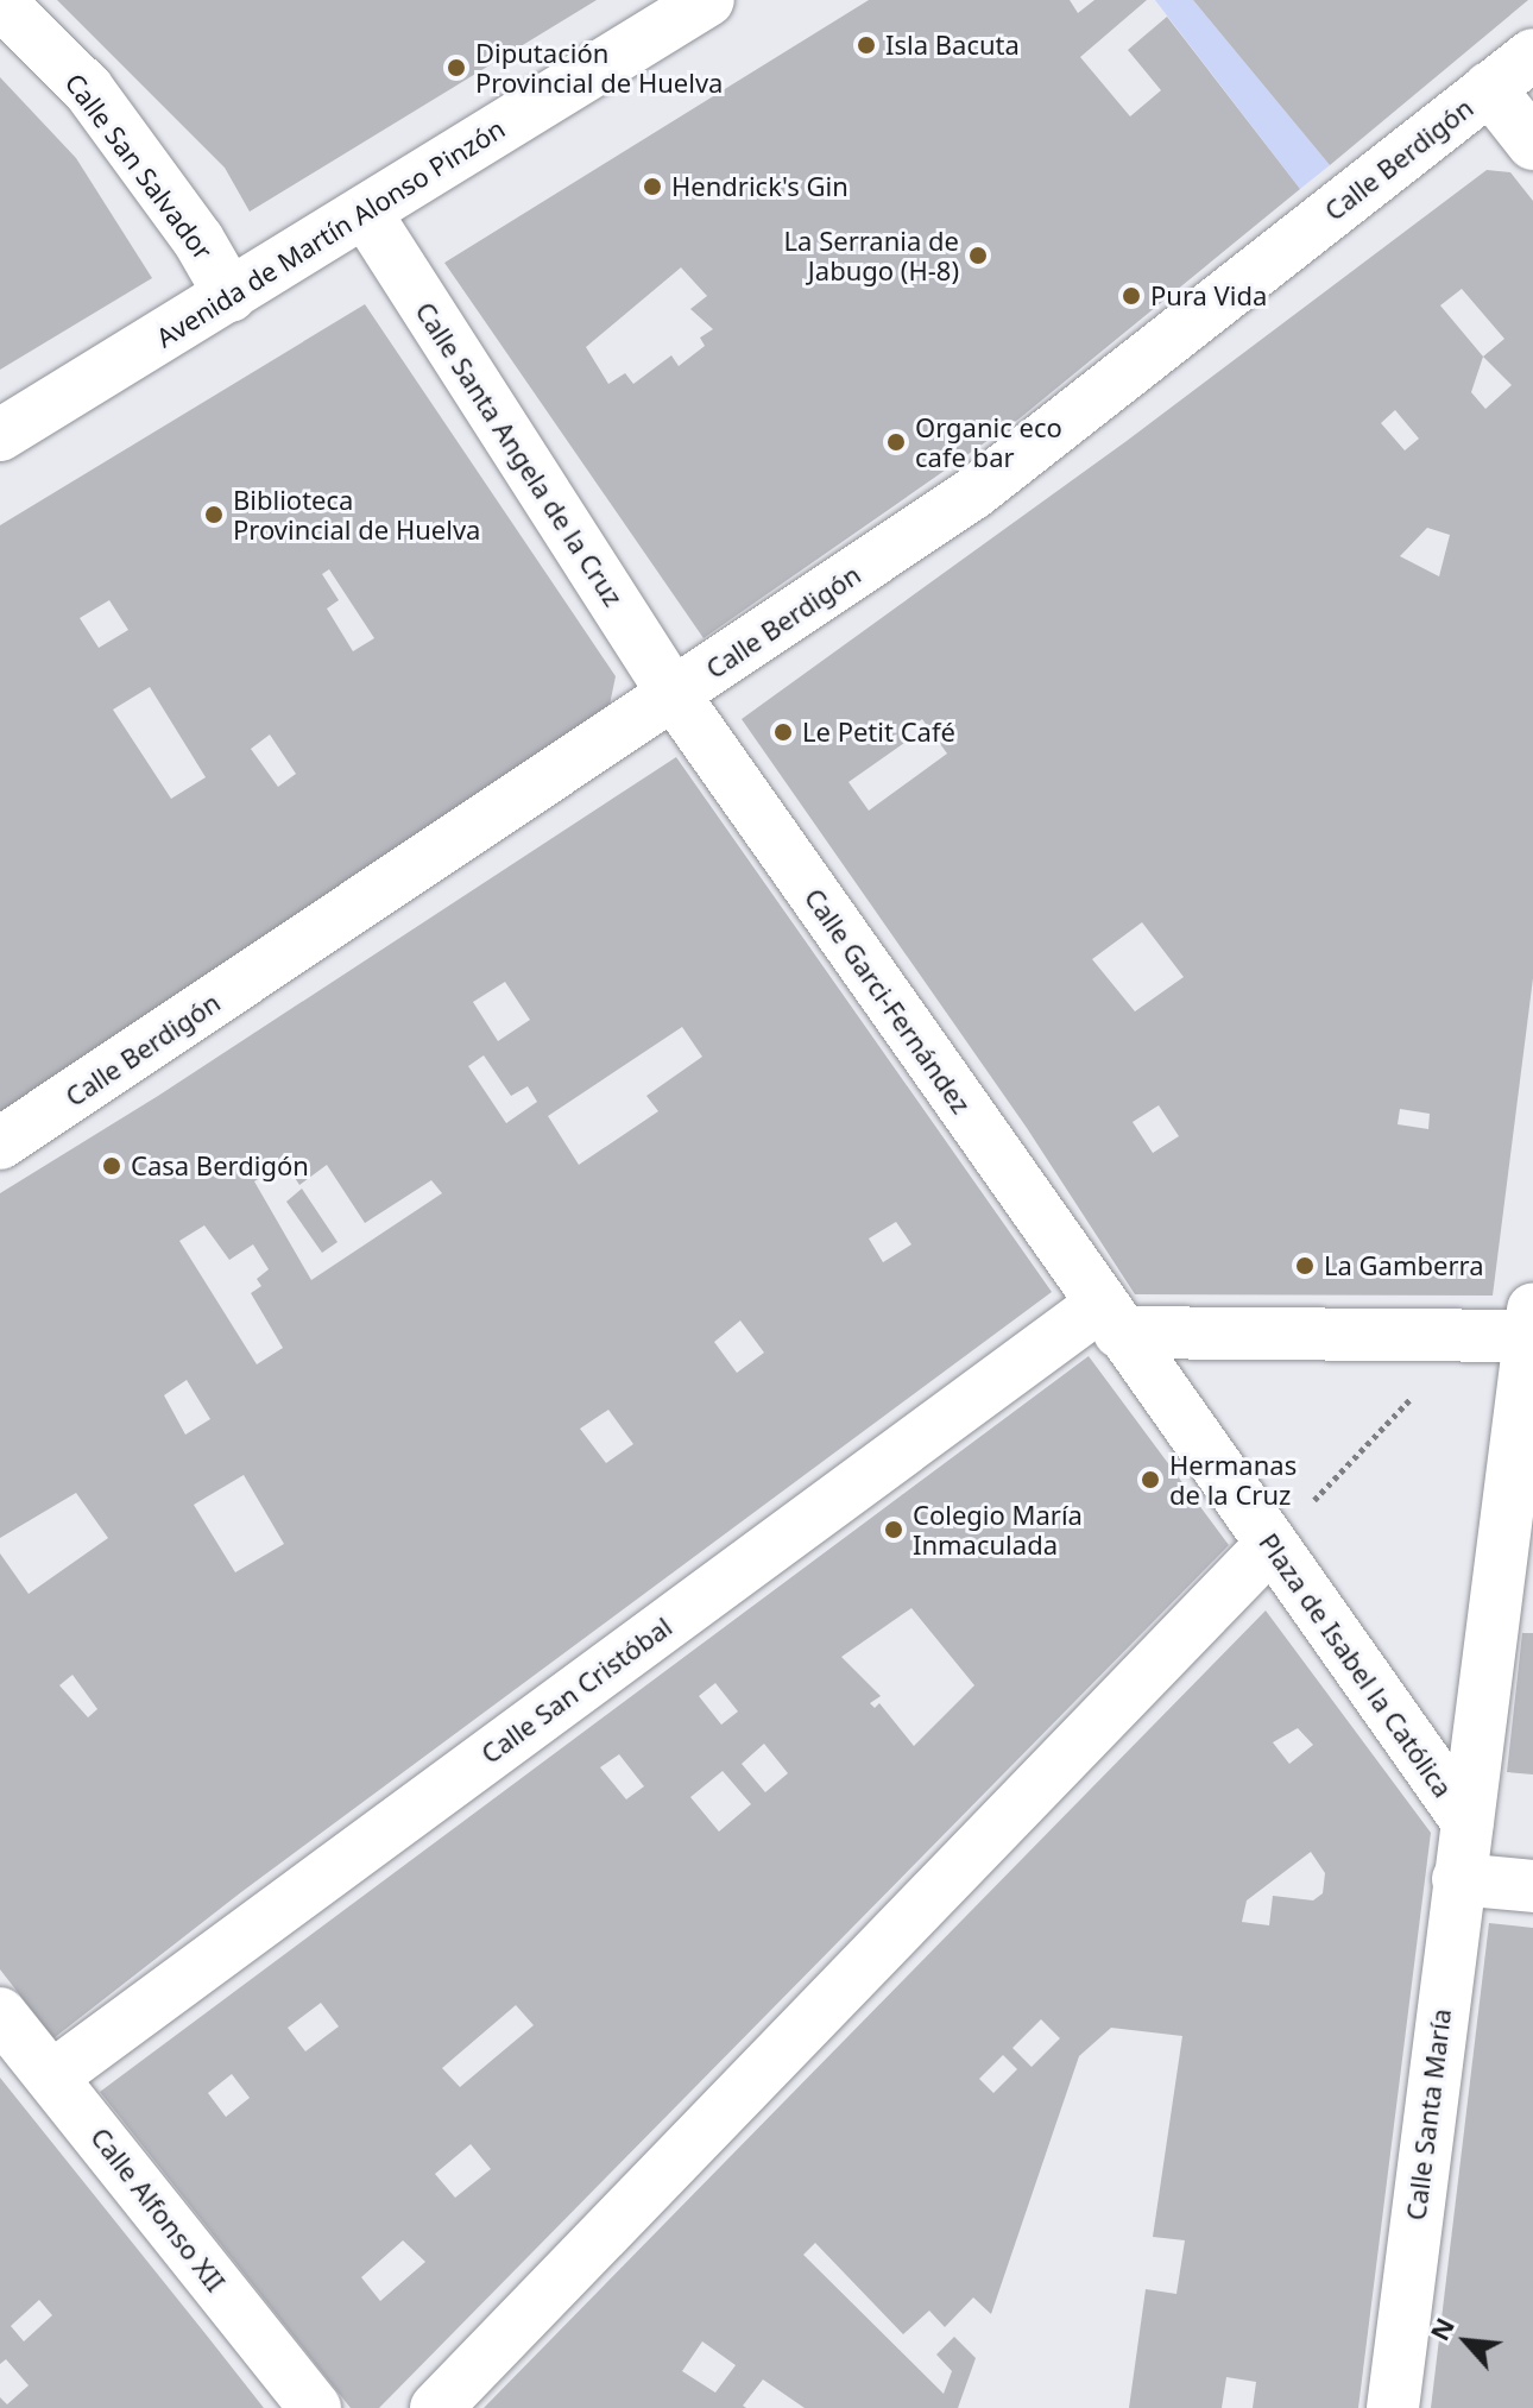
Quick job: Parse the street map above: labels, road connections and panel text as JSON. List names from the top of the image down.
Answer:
{
  "streets": {
    "street": [
      "Calle Berdigón",
      "Calle San Salvador",
      "Avenida de Martín Alonso Pinzón",
      "Calle Santa Angela de la Cruz",
      "Calle Garci-Fernández",
      "Plaza de Isabel la Católica",
      "Calle San Cristóbal",
      "Calle Santa María",
      "Calle Alfonso XII"
    ]
  },
  "crossings": [
    ["Calle Berdigón", "Calle Santa Angela de la Cruz"],
    ["Calle Berdigón", "Calle Garci-Fernández"],
    ["Calle San Salvador", "Avenida de Martín Alonso Pinzón"],
    ["Avenida de Martín Alonso Pinzón", "Calle Santa Angela de la Cruz"],
    ["Calle Santa Angela de la Cruz", "Calle Garci-Fernández"],
    ["Calle Garci-Fernández", "Plaza de Isabel la Católica"],
    ["Calle Garci-Fernández", "Calle San Cristóbal"],
    ["Plaza de Isabel la Católica", "Calle San Cristóbal"],
    ["Plaza de Isabel la Católica", "Calle Santa María"],
    ["Calle San Cristóbal", "Calle Alfonso XII"]
  ],
  "places": [
    "Isla Bacuta",
    "Diputación Provincial de Huelva",
    "Hendrick's Gin",
    "La Serrania de Jabugo (H-8)",
    "Pura Vida",
    "Organic eco cafe bar",
    "Biblioteca Provincial de Huelva",
    "Le Petit Café",
    "Casa Berdigón",
    "La Gamberra",
    "Hermanas de la Cruz",
    "Colegio María Inmaculada"
  ],
  "north": "top left"
}
